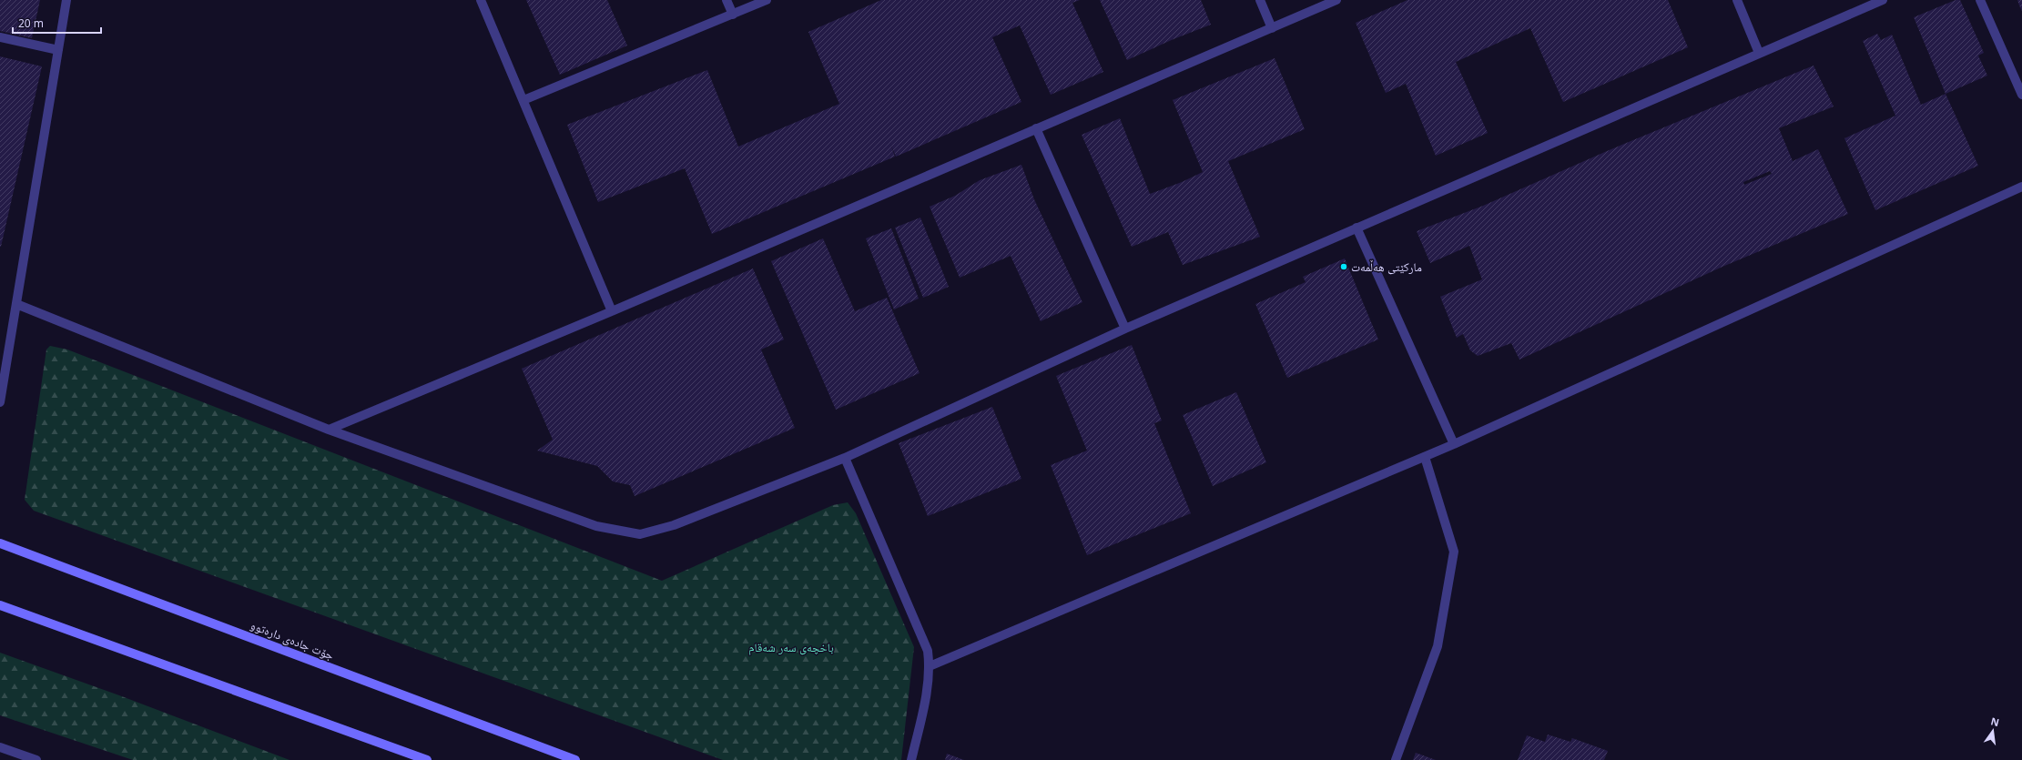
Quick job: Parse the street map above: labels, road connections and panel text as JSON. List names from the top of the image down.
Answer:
{
  "streets": {
    "main road": ["جۆت جادەی دارەتوو"]
  },
  "parks": ["باخچەی سەر شەقام"],
  "places": ["مارکێتی هەڵمەت"],
  "scale_bar": "20 m",
  "north": "top"
}
